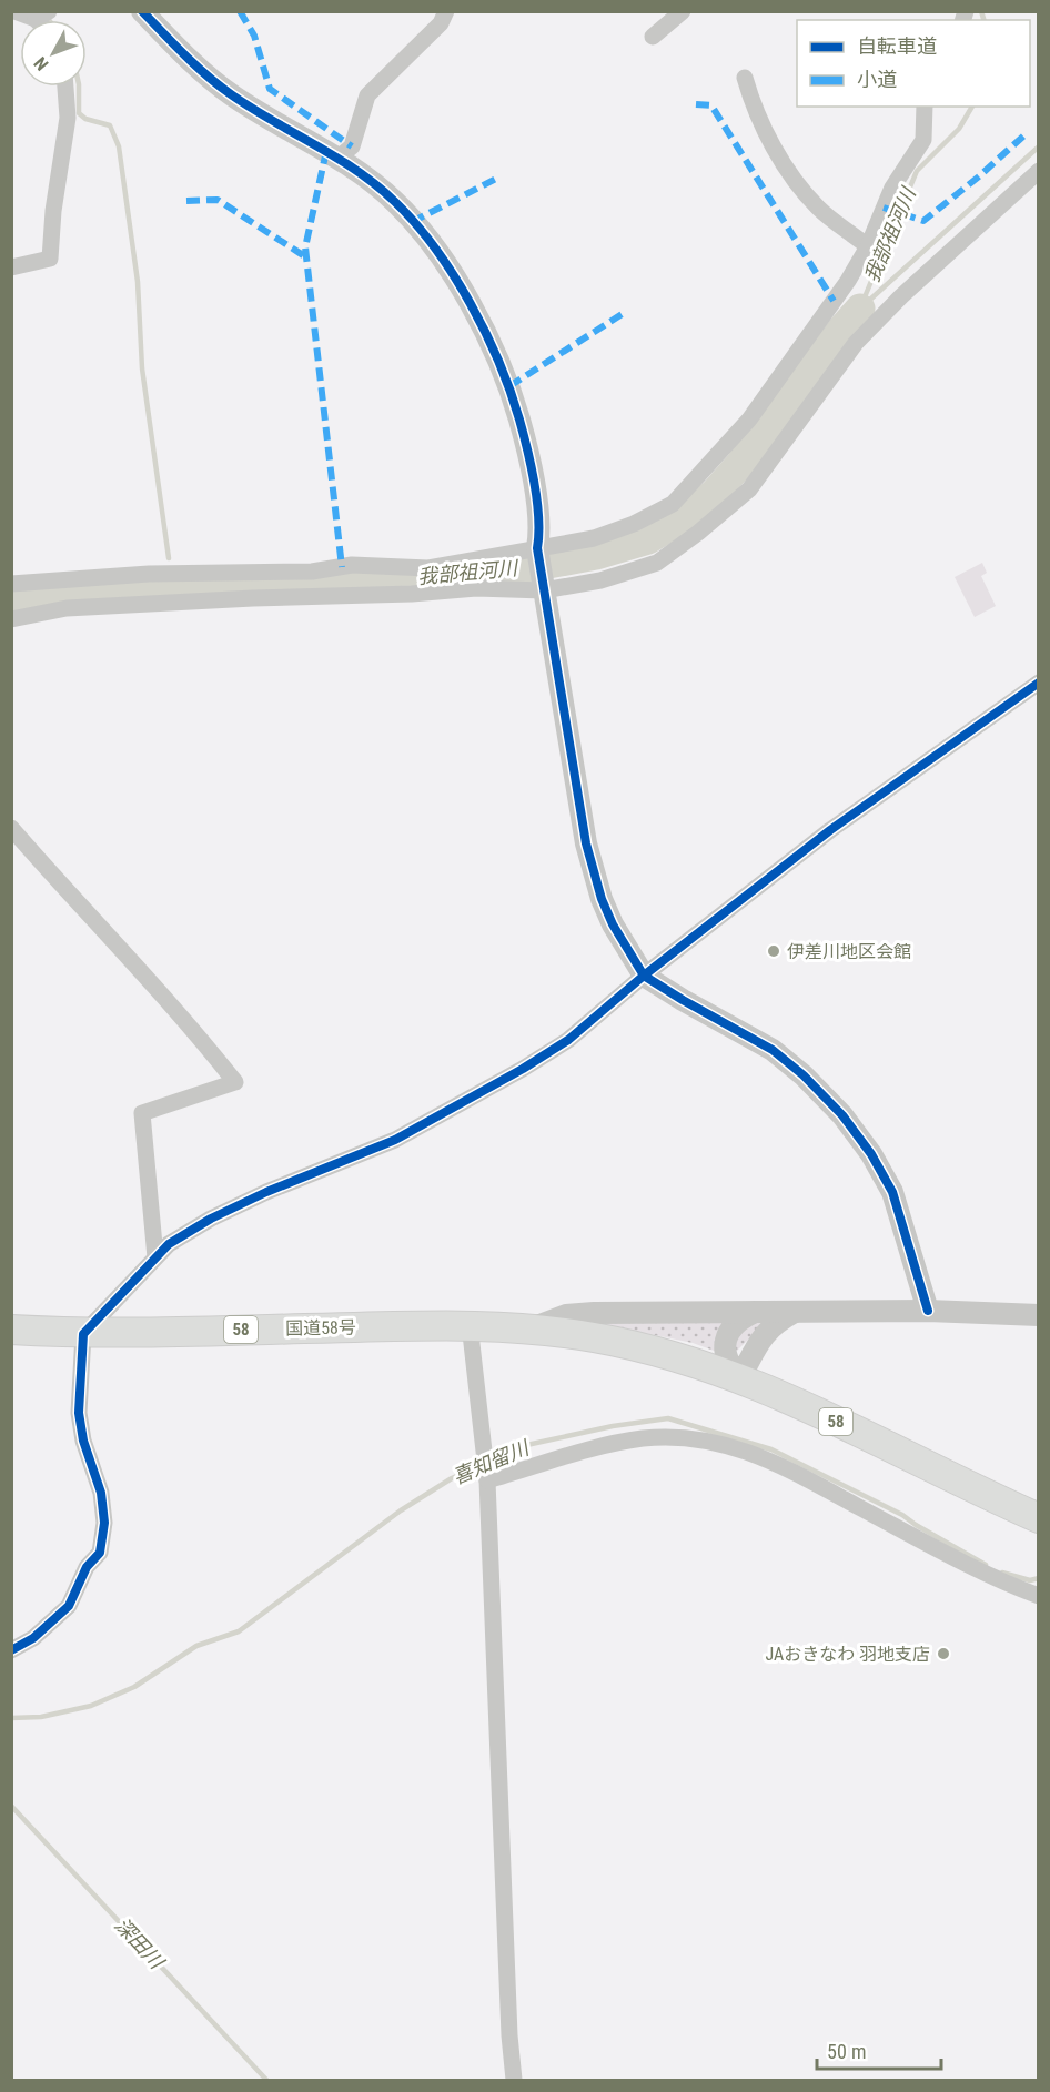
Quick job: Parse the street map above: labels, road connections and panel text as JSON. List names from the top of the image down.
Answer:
{
  "streets": {
    "highway": ["国道58号", "58"]
  },
  "crossings": [
    ["国道58号", "58"]
  ],
  "water": ["我部祖河川", "喜知留川", "深田川"],
  "places": ["伊差川地区会館", "JAおきなわ 羽地支店"],
  "legend": ["自転車道", "小道"],
  "scale_bar": "50 m",
  "north": "bottom left"
}
